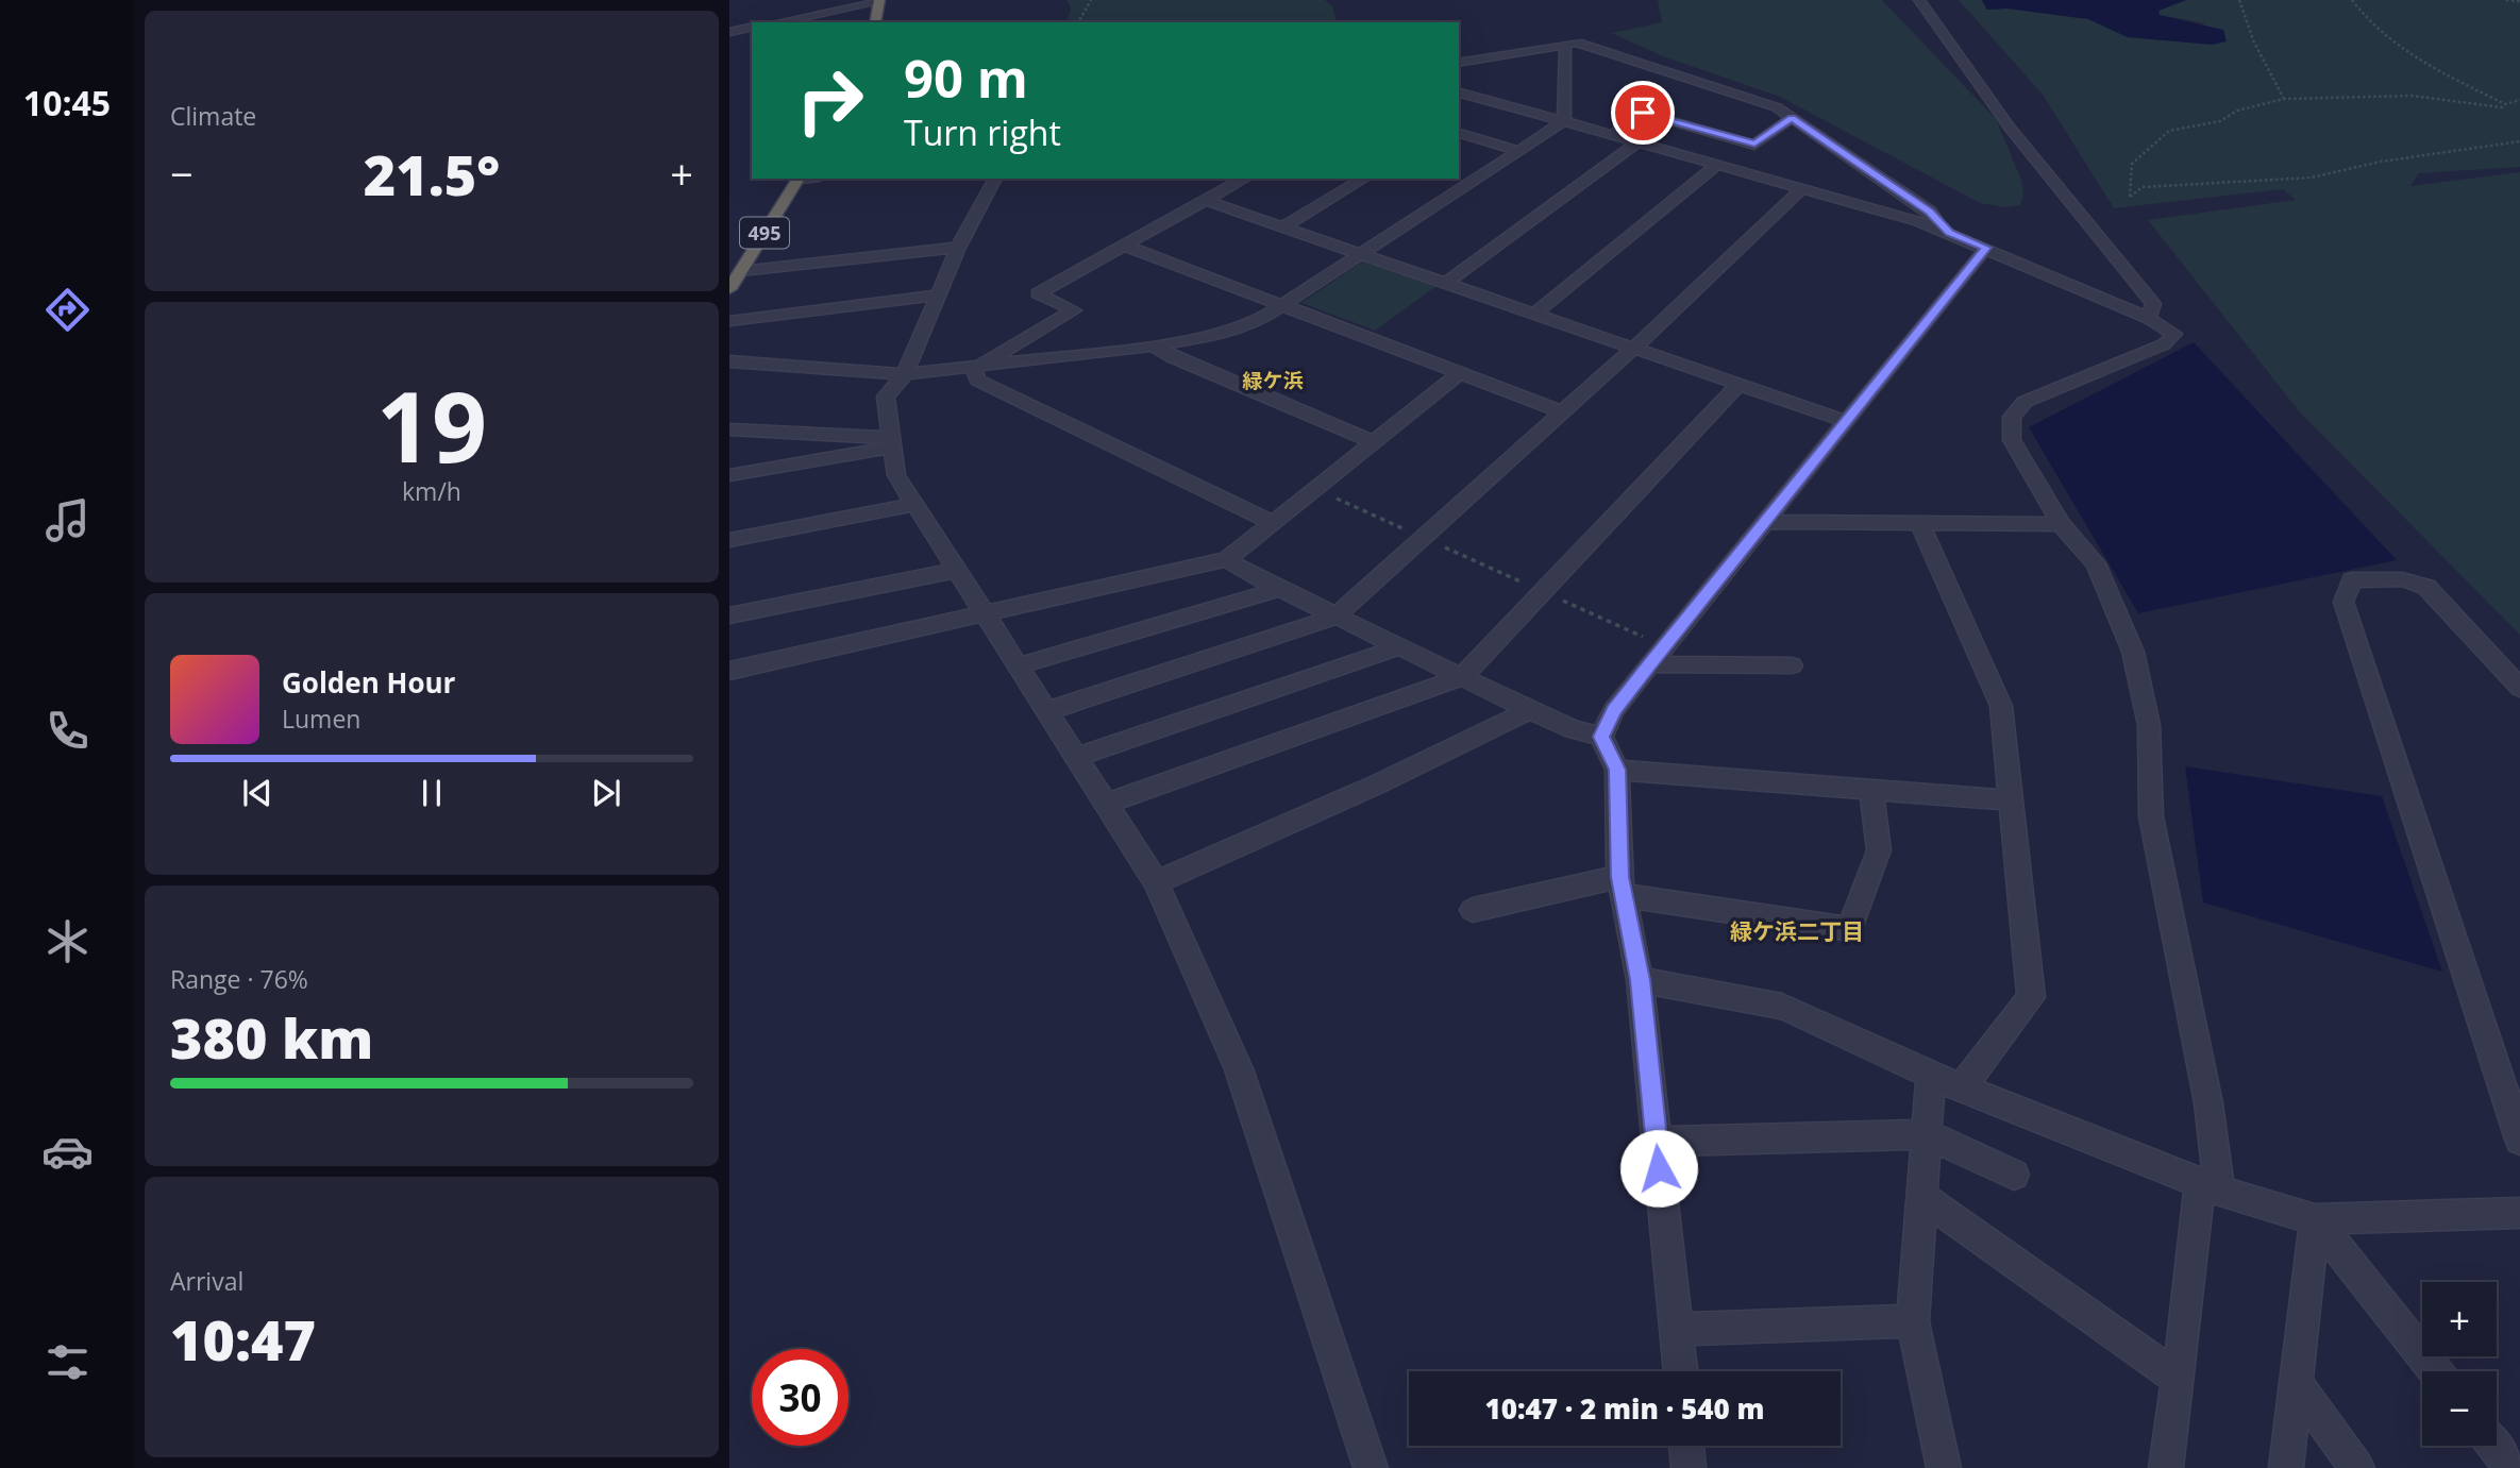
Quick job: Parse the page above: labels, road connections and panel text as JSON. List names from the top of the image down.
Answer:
{
  "streets": {
    "highway": ["495"]
  },
  "districts": ["緑ケ浜", "緑ケ浜二丁目"],
  "page": {
    "tabs": "10:45",
    "tile": [
      "Climate",
      ["19", "km/h"],
      ["Range · 76%", "380 km"],
      ["Arrival", "10:47"]
    ],
    "turn": ["90 m", "Turn right"],
    "heat": ["−", "21.5°", "+"],
    "song": ["Golden Hour", "Lumen"],
    "map_buttons": ["+", "−"],
    "limit": "30",
    "trip": "10:47 · 2 min · 540 m"
  }
}
